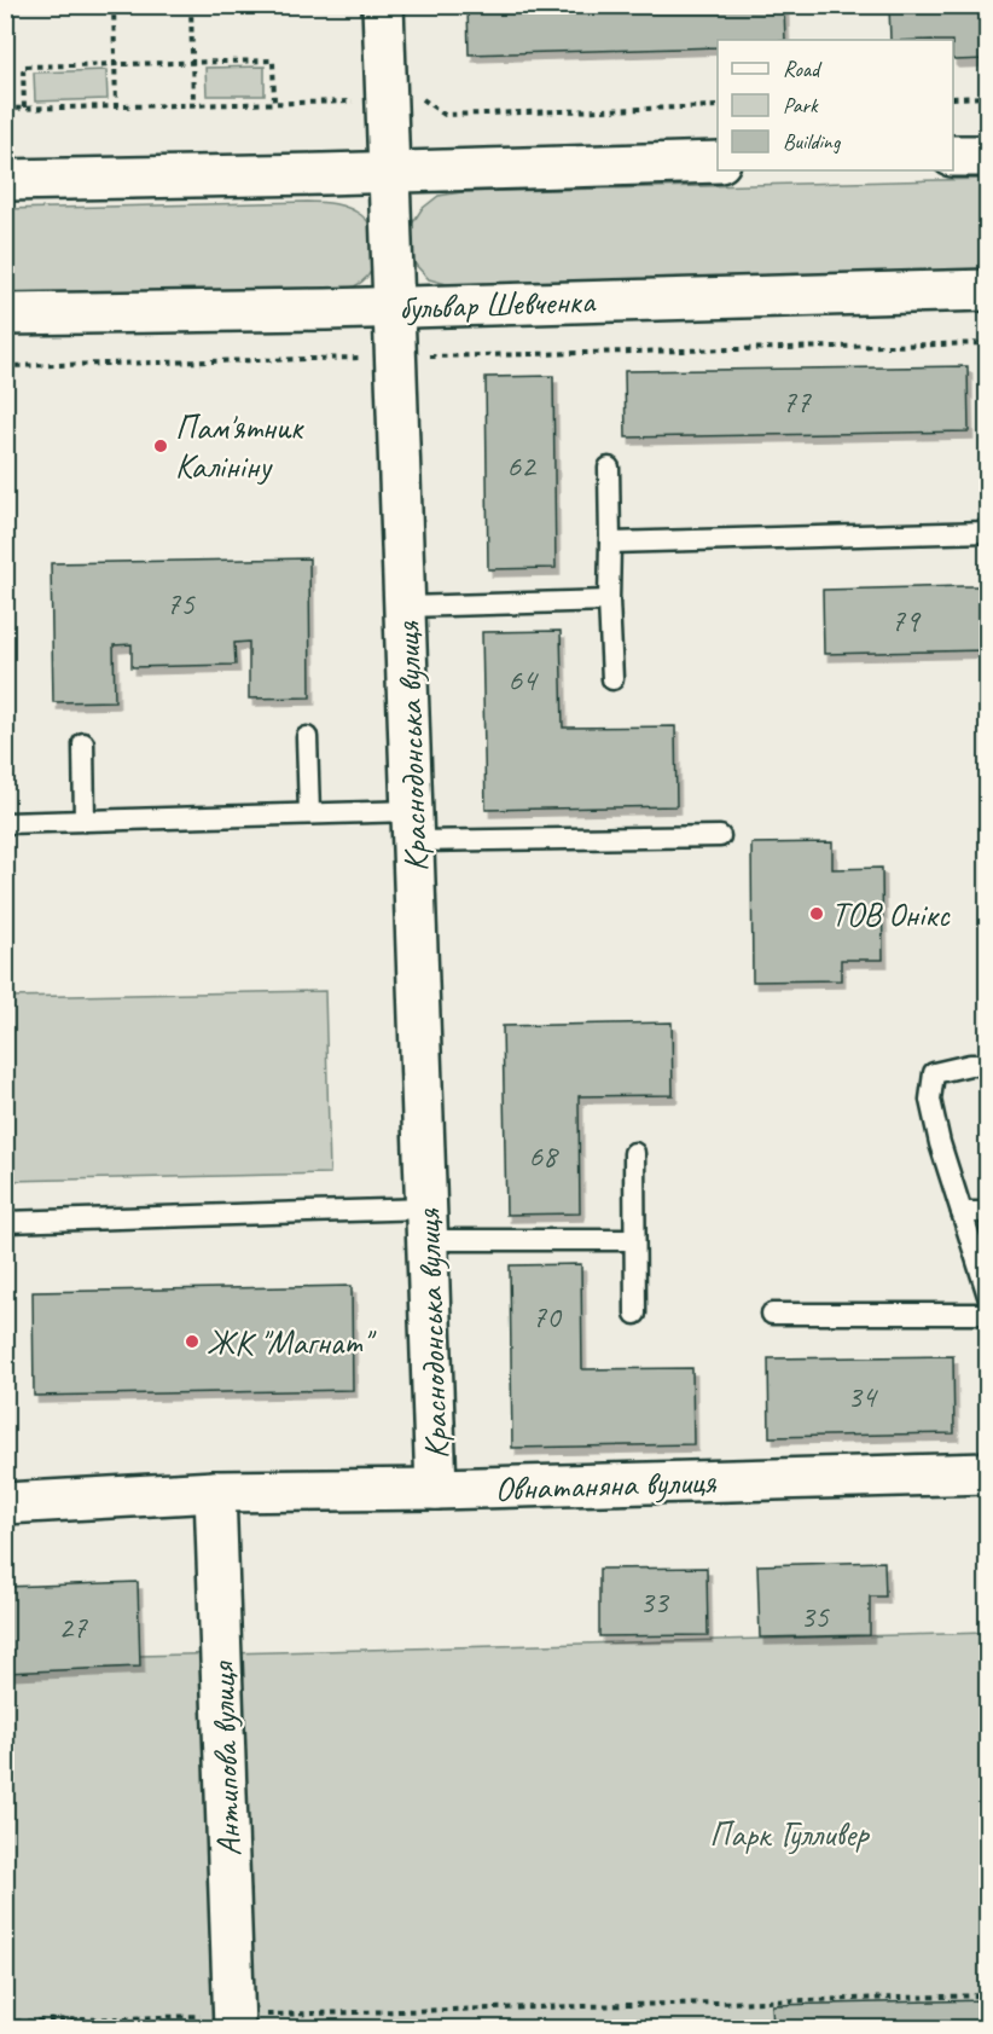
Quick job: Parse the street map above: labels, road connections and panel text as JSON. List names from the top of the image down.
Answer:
{
  "streets": {
    "street": [
      "бульвар Шевченка",
      "Краснодонська вулиця",
      "Овнатаняна вулиця",
      "Антипова вулиця"
    ]
  },
  "crossings": [
    ["бульвар Шевченка", "Краснодонська вулиця"],
    ["Краснодонська вулиця", "Овнатаняна вулиця"],
    ["Овнатаняна вулиця", "Антипова вулиця"]
  ],
  "parks": ["Парк Гулливер"],
  "places": ["Пам'ятник Калініну", "ТОВ Онікс", "ЖК \"Магнат\""],
  "house_numbers": [
    "77",
    "62",
    "75",
    "79",
    "64",
    "68",
    "70",
    "34",
    "33",
    "35",
    "27"
  ],
  "legend": ["Road", "Park", "Building"]
}
